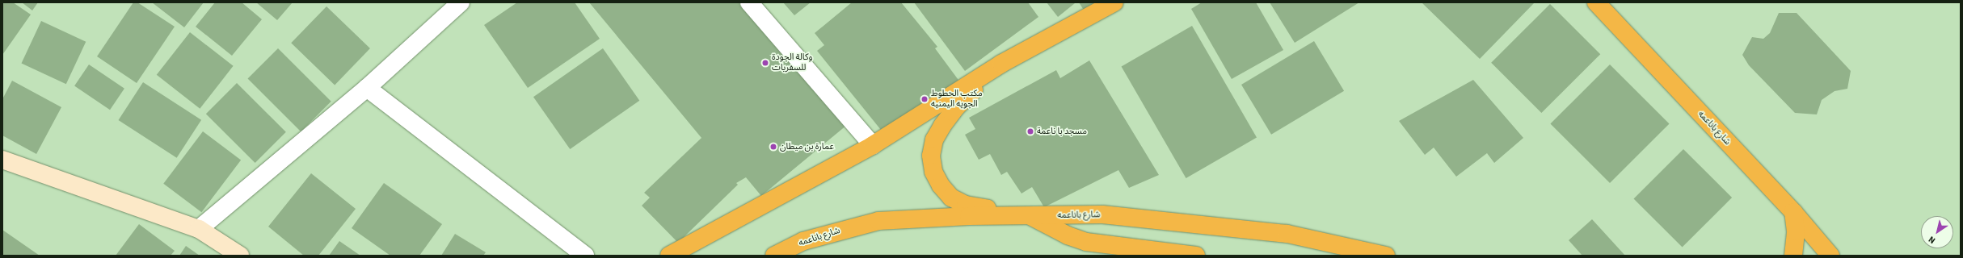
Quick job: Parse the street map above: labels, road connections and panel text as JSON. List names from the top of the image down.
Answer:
{
  "streets": {
    "highway": ["شارع باناعمه"]
  },
  "places": [
    "وكالة الجودة للسفريات",
    "مكتب الخطوط الجويه اليمنيه",
    "مسجد با ناعمة",
    "عمارة بن ميطان"
  ],
  "north": "bottom left"
}
